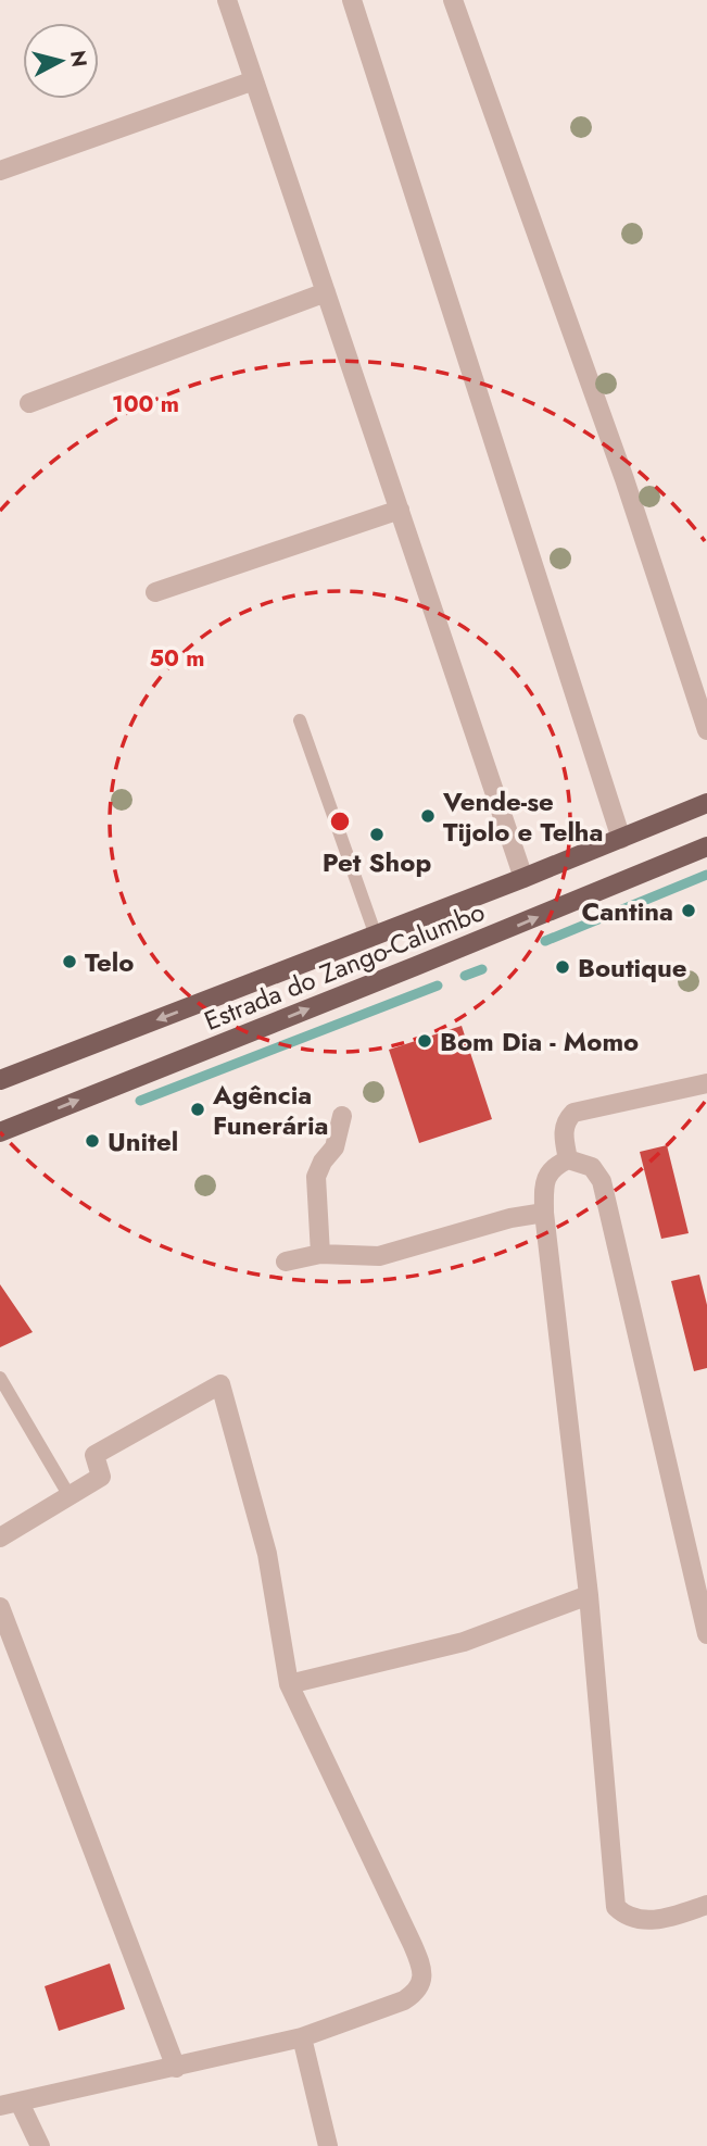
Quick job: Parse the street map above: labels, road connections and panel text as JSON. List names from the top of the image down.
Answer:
{
  "streets": {
    "main road": ["Estrada do Zango-Calumbo"]
  },
  "places": [
    "Vende-se Tijolo e Telha",
    "Pet Shop",
    "Cantina",
    "Telo",
    "Boutique",
    "Bom Dia - Momo",
    "Agência Funerária",
    "Unitel"
  ],
  "north": "right",
  "rings": ["100 m", "50 m"]
}
